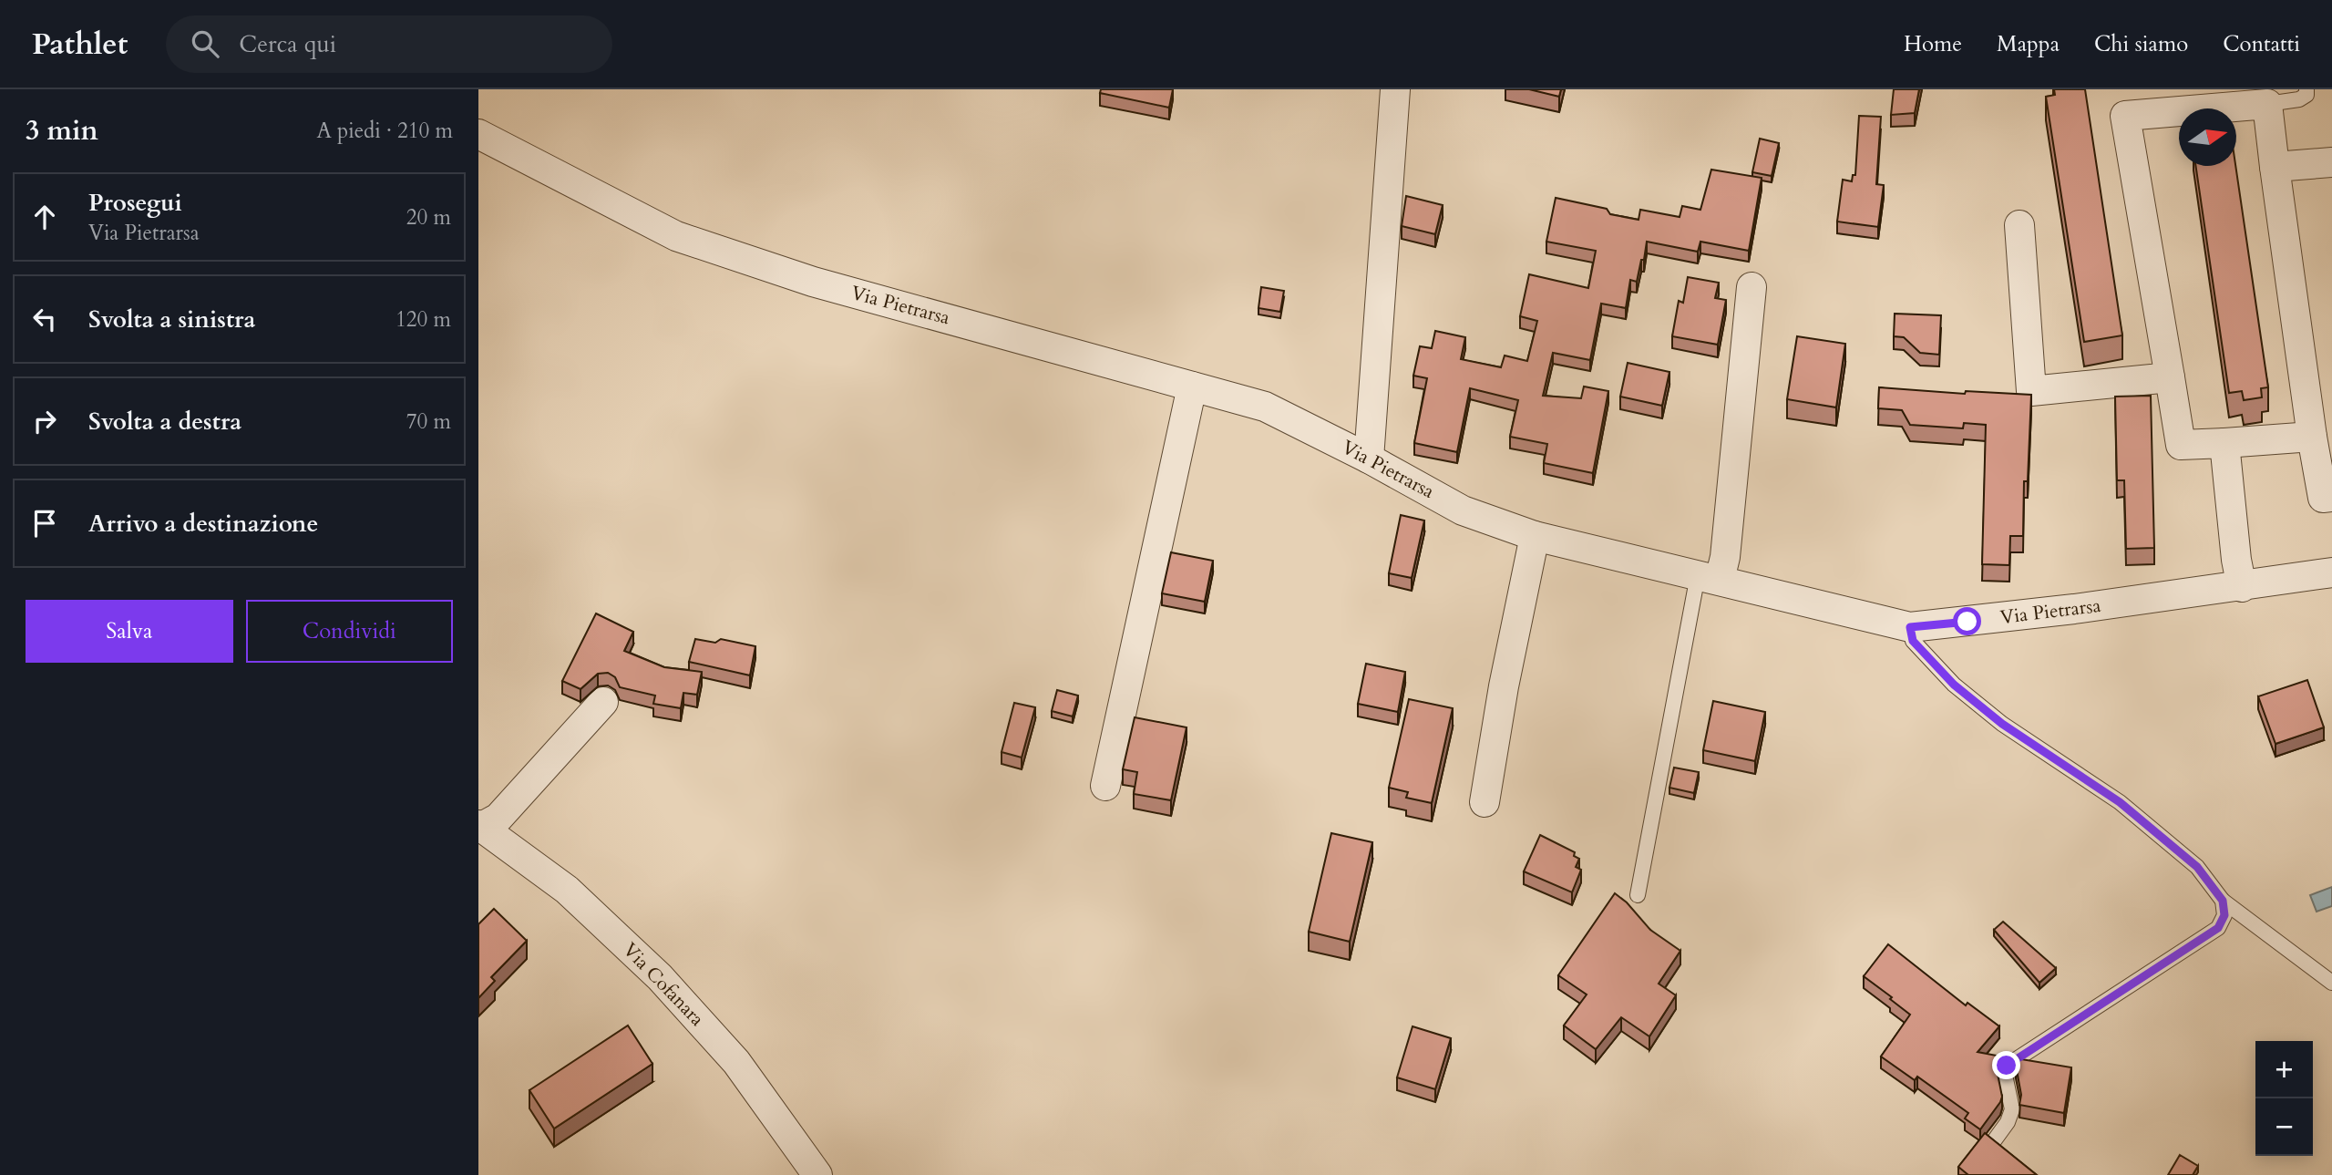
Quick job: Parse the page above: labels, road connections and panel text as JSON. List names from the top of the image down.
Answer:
{
  "streets": {
    "street": ["Via Pietrarsa", "Via Cofanara"]
  },
  "north": "right",
  "page": {
    "header": "Pathlet",
    "search": "Cerca qui",
    "nav": [
      "Home",
      "Mappa",
      "Chi siamo",
      "Contatti"
    ],
    "heading": ["3 min", "A piedi · 210 m"],
    "list": [
      ["Prosegui", "Via Pietrarsa", "20 m"],
      ["Svolta a sinistra", "120 m"],
      ["Svolta a destra", "70 m"],
      "Arrivo a destinazione"
    ],
    "buttons": ["Salva", "Condividi"],
    "map_buttons": ["+", "−"]
  }
}
